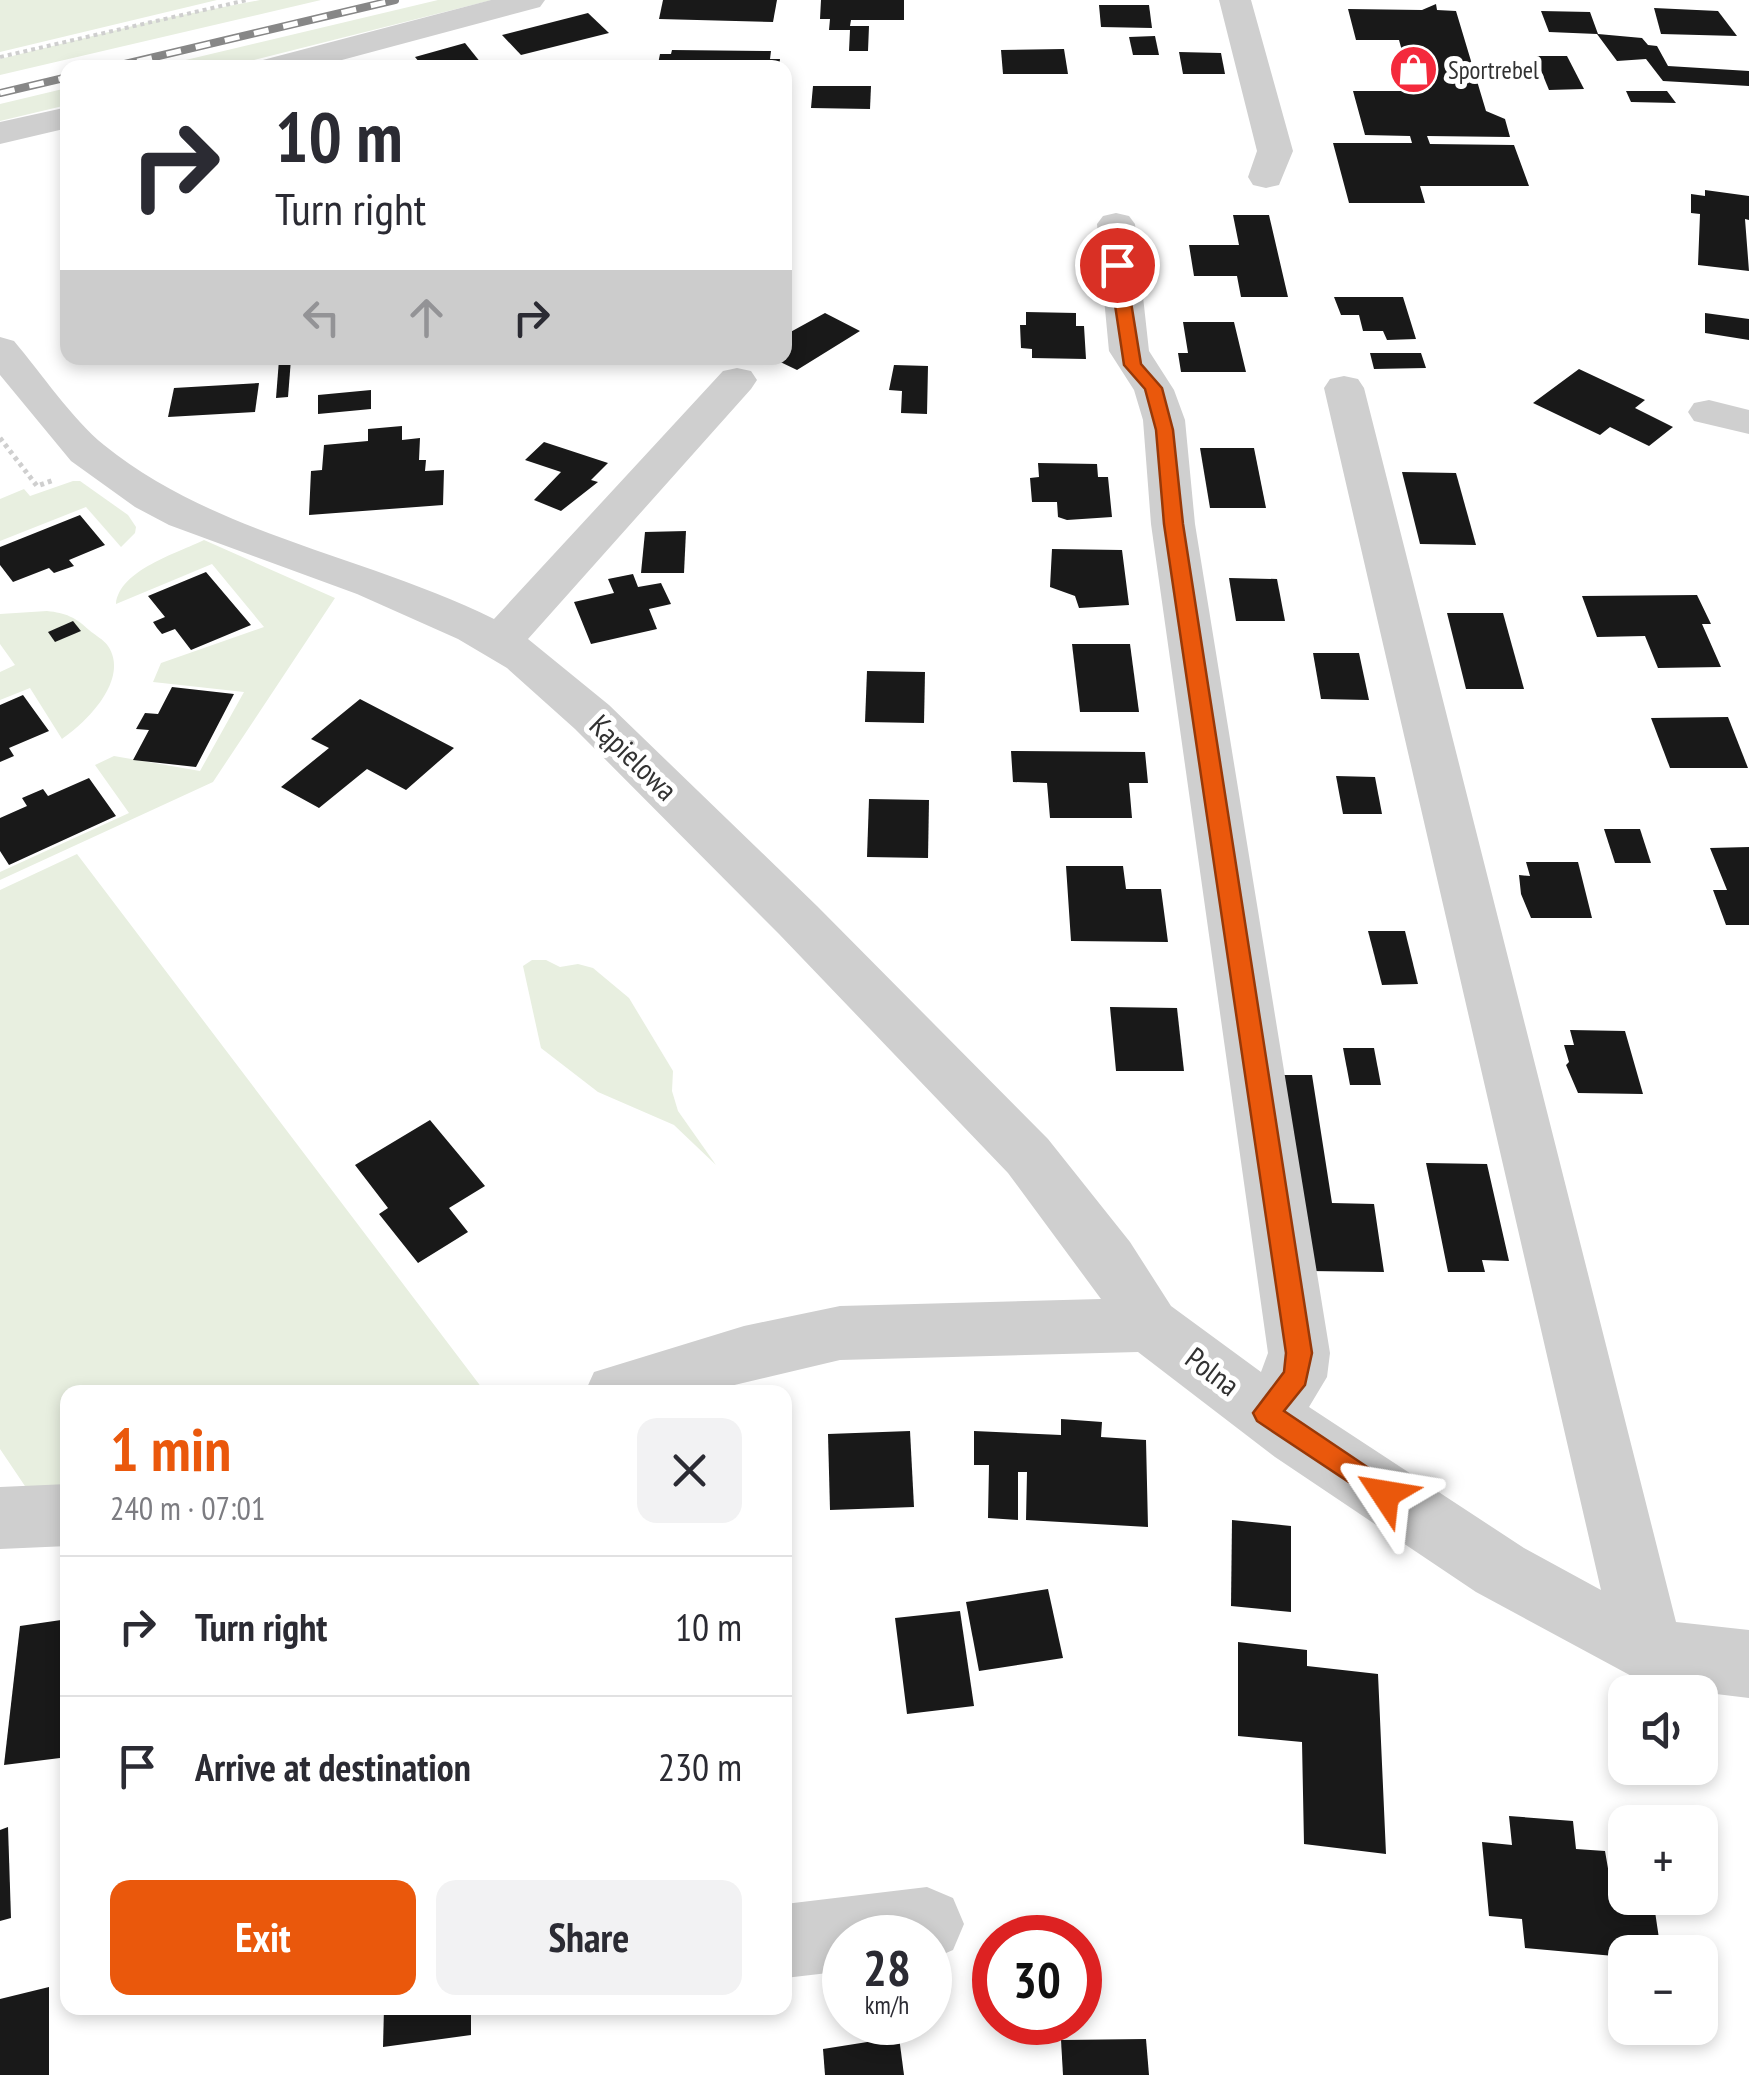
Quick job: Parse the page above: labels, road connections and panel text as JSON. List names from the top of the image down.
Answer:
{
  "streets": {
    "street": ["Kąpielowa", "Polna"]
  },
  "crossings": [
    ["Kąpielowa", "Polna"]
  ],
  "places": {
    "shop": ["Sportrebel"]
  },
  "page": {
    "turn": ["10 m", "Turn right"],
    "heading": ["1 min", "240 m · 07:01"],
    "list": [
      {
        "name": "Turn right",
        "value": "10 m"
      },
      {
        "name": "Arrive at destination",
        "value": "230 m"
      }
    ],
    "map_buttons": ["+", "−"],
    "buttons": ["Exit", "Share"],
    "speed": "28 km/h",
    "limit": "30"
  }
}
